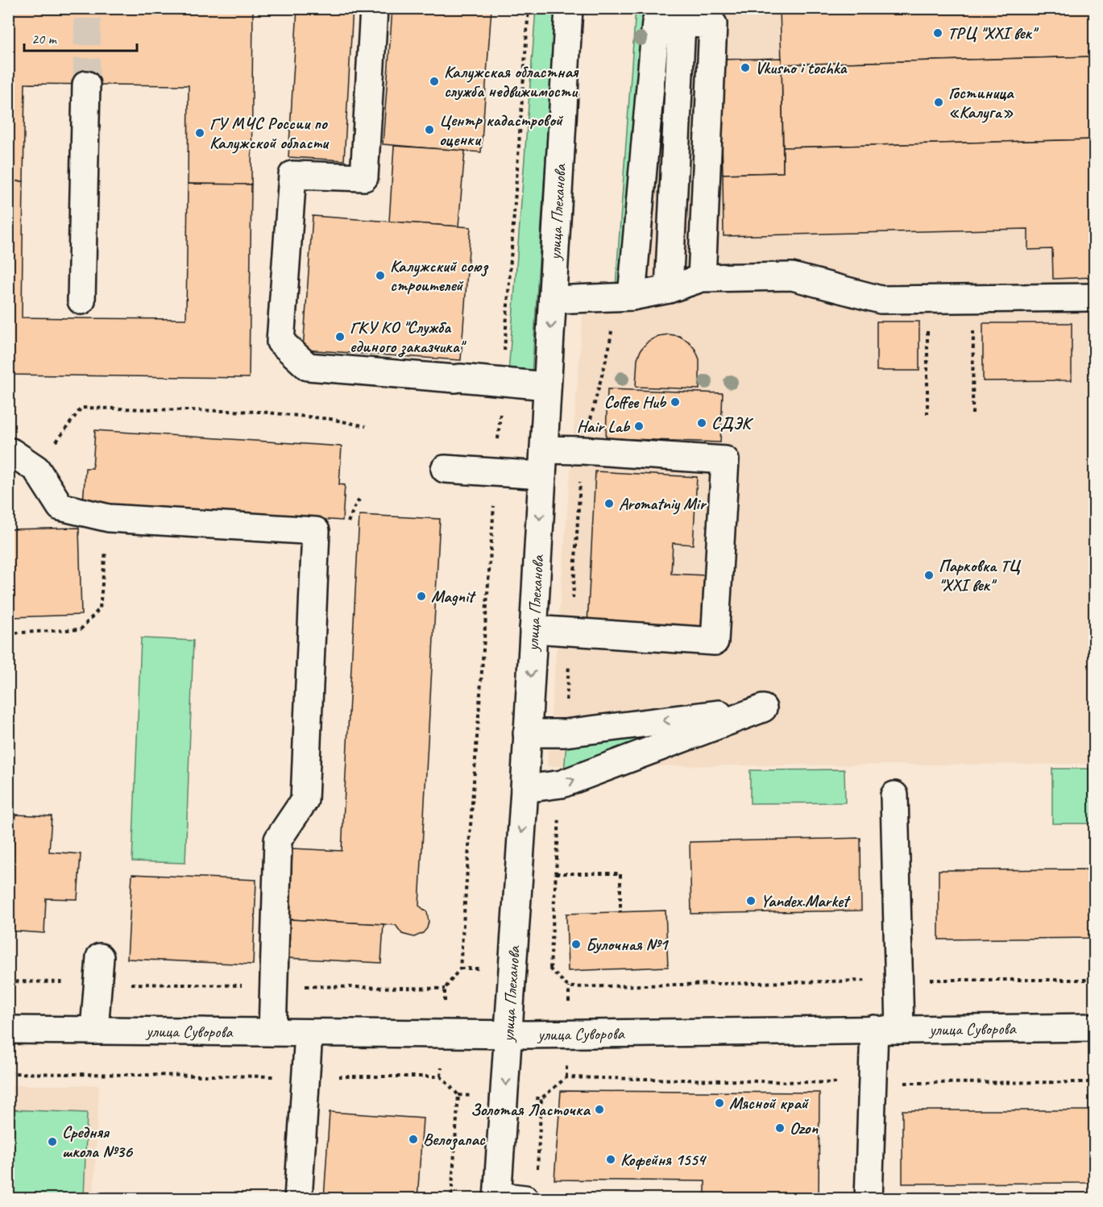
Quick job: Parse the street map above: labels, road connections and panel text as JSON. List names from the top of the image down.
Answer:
{
  "streets": {
    "main road": ["улица Плеханова", "улица Суворова"]
  },
  "crossings": [
    ["улица Плеханова", "улица Суворова"]
  ],
  "one_way": ["улица Плеханова"],
  "places": [
    "ТРЦ \"XXI век\"",
    "Vkusno i tochka",
    "Калужская областная служба недвижимости",
    "Гостиница «Калуга»",
    "Центр кадастровой оценки",
    "ГУ МЧС России по Калужской области",
    "Калужский союз строителей",
    "ГКУ КО \"Служба единого заказчика\"",
    "Coffee Hub",
    "СДЭК",
    "Hair Lab",
    "Aromatniy Mir",
    "Парковка ТЦ \"XXI век\"",
    "Magnit",
    "Yandex.Market",
    "Булочная №1",
    "Мясной край",
    "Золотая Ласточка",
    "Ozon",
    "Велозапас",
    "Средняя школа №36",
    "Кофейня 1554"
  ],
  "scale_bar": "20 m"
}
